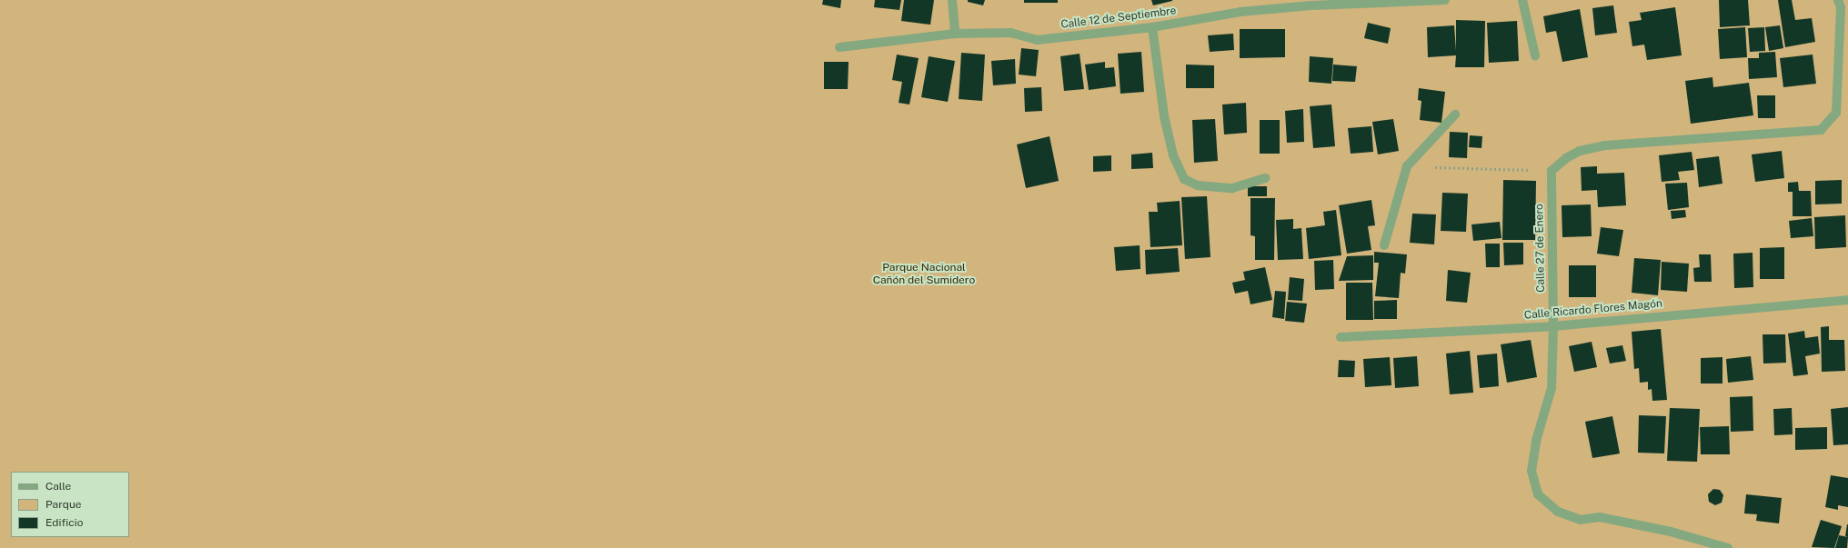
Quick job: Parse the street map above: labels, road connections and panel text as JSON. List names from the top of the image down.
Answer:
{
  "streets": {
    "street": ["Calle 12 de Septiembre", "Calle 27 de Enero", "Calle Ricardo Flores Magón"]
  },
  "crossings": [
    ["Calle 27 de Enero", "Calle Ricardo Flores Magón"]
  ],
  "parks": ["Parque Nacional Cañón del Sumidero"],
  "legend": ["Calle", "Parque", "Edificio"]
}
